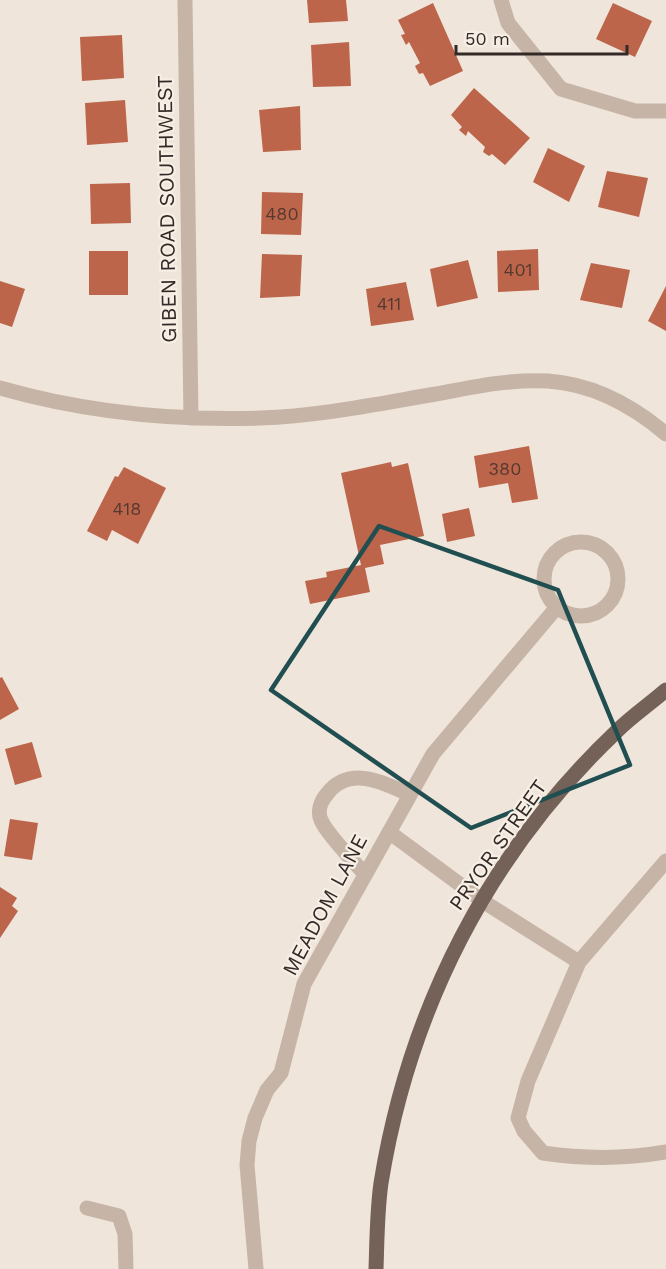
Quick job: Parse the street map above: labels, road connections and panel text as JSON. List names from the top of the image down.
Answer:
{
  "streets": {
    "main road": ["PRYOR STREET"],
    "street": ["GIBEN ROAD SOUTHWEST", "MEADOM LANE"]
  },
  "house_numbers": [
    "480",
    "401",
    "411",
    "380",
    "418"
  ],
  "scale_bar": "50 m"
}
